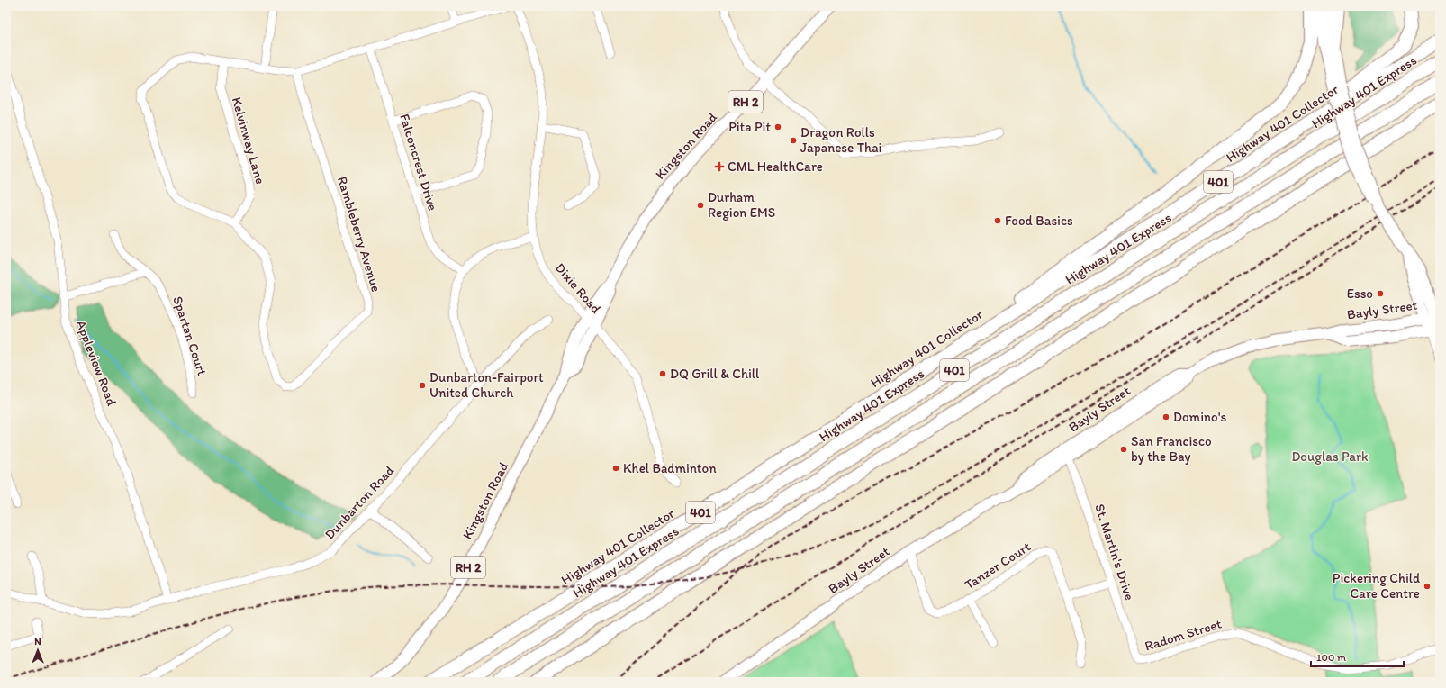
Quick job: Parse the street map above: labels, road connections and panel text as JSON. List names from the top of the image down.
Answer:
{
  "streets": {
    "highway": ["Highway 401 Express", "Highway 401 Collector", "401"],
    "main road": ["RH 2", "Kingston Road", "Bayly Street"],
    "street": [
      "Kelvinway Lane",
      "Falconcrest Drive",
      "Rambleberry Avenue",
      "Dixie Road",
      "Spartan Court",
      "Appleview Road",
      "Dunbarton Road",
      "St. Martin's Drive",
      "Tanzer Court",
      "Radom Street"
    ]
  },
  "crossings": [
    ["Kelvinway Lane", "Rambleberry Avenue"],
    ["Kingston Road", "Dixie Road"],
    ["Falconcrest Drive", "Rambleberry Avenue"],
    ["Bayly Street", "St. Martin's Drive"],
    ["Bayly Street", "Tanzer Court"],
    ["Appleview Road", "Dunbarton Road"],
    ["St. Martin's Drive", "Radom Street"]
  ],
  "parks": ["Douglas Park"],
  "places": {
    "other": [
      "Pita Pit",
      "Dragon Rolls Japanese Thai",
      "Durham Region EMS",
      "Food Basics",
      "Esso",
      "DQ Grill & Chill",
      "Dunbarton-Fairport United Church",
      "Domino's",
      "San Francisco by the Bay",
      "Khel Badminton",
      "Pickering Child Care Centre"
    ],
    "health": ["CML HealthCare"]
  },
  "scale_bar": "100 m",
  "north": "top"
}
